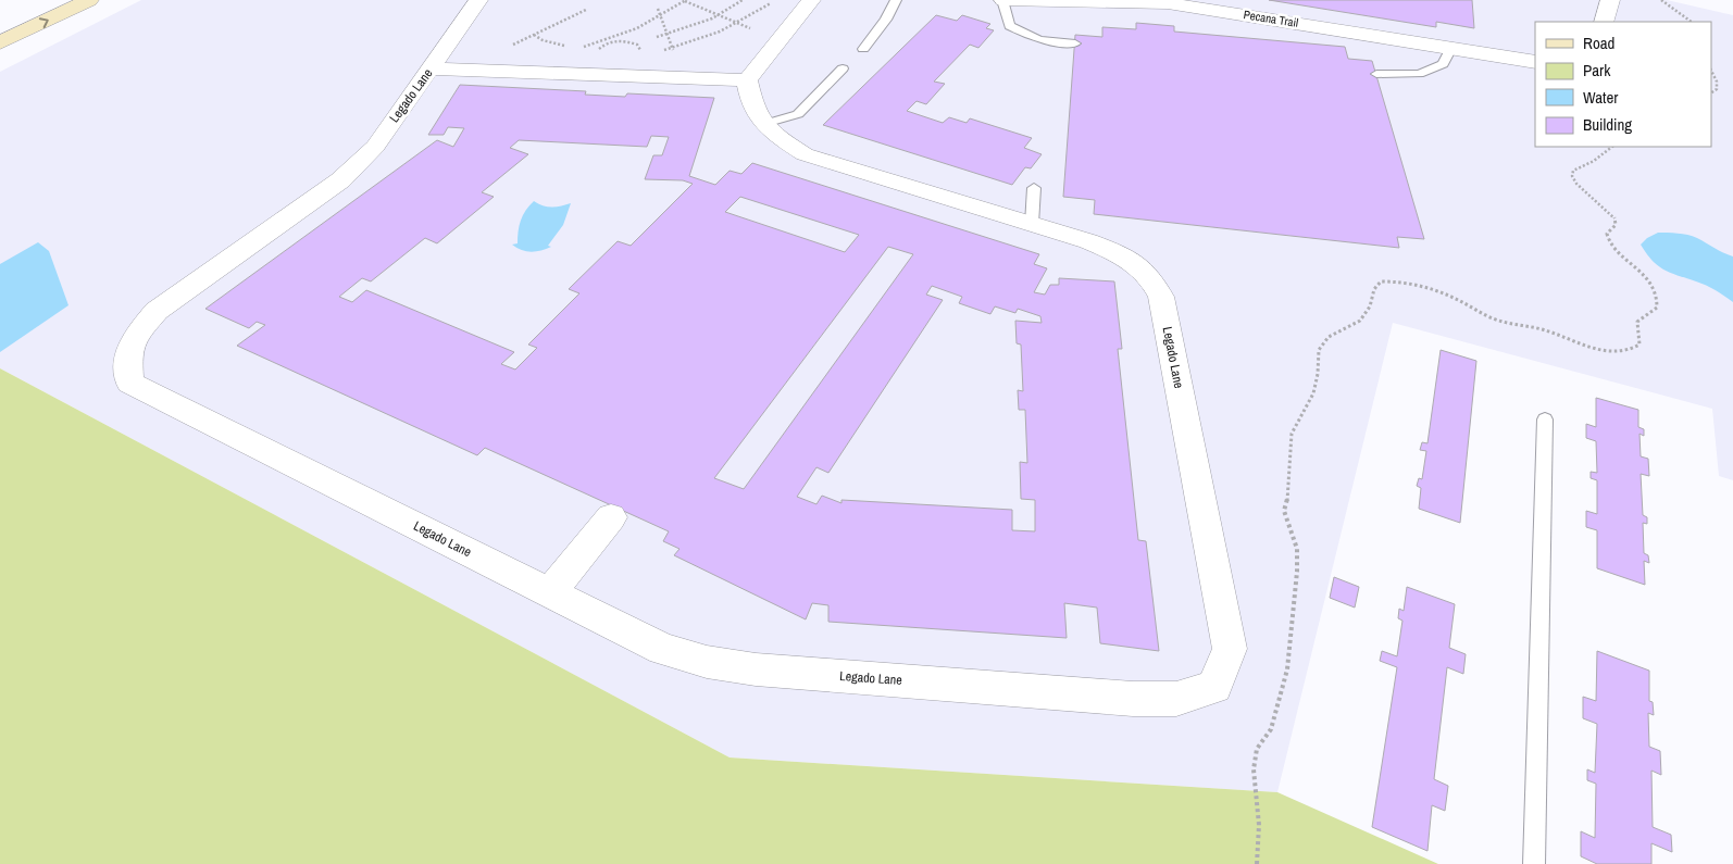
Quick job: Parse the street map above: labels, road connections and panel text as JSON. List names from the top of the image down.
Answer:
{
  "streets": {
    "street": ["Pecana Trail", "Legado Lane"]
  },
  "legend": [
    "Road",
    "Park",
    "Water",
    "Building"
  ]
}
